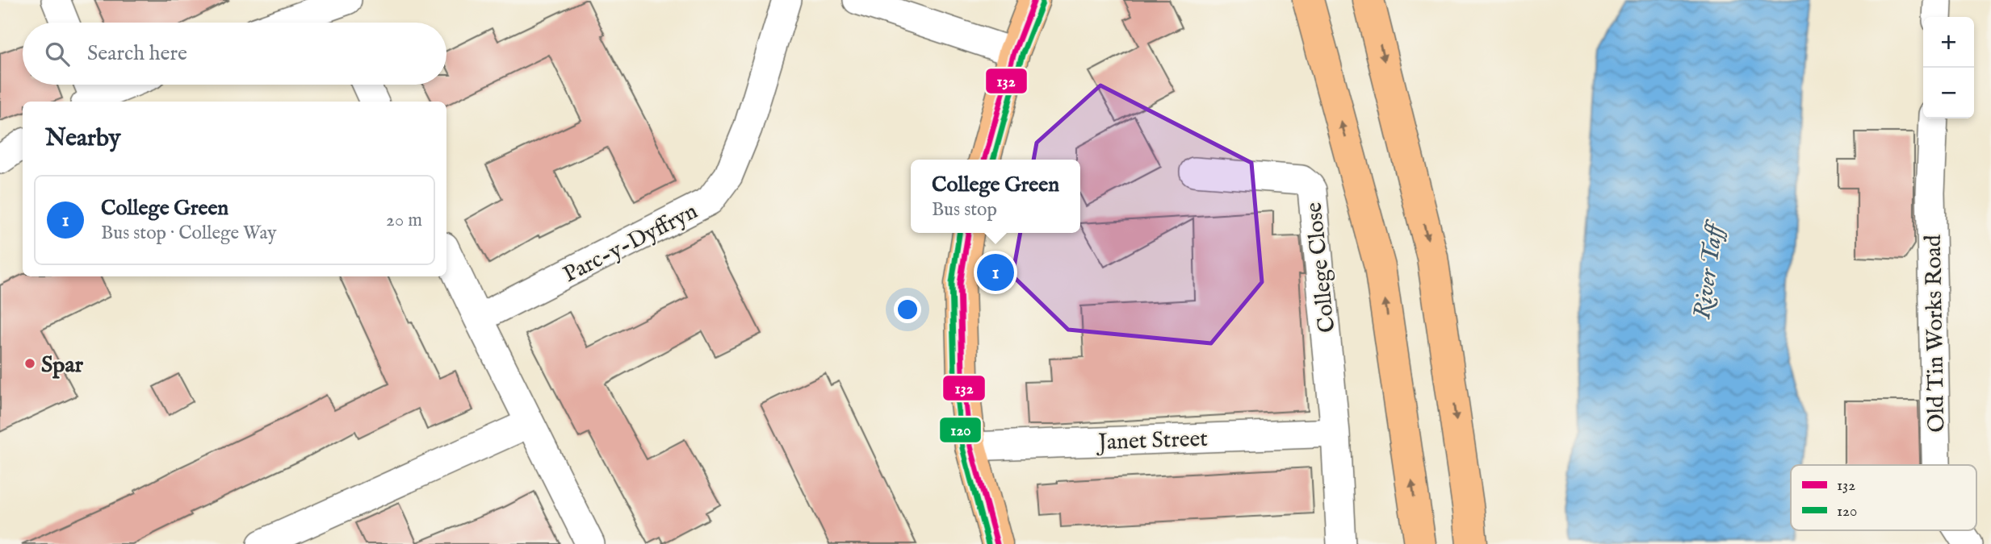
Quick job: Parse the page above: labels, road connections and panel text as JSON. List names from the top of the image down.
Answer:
{
  "streets": {
    "street": [
      "Parc-y-Dyffryn",
      "College Close",
      "Old Tin Works Road",
      "Janet Street"
    ]
  },
  "crossings": [
    ["College Close", "Janet Street"]
  ],
  "water": ["River Taff"],
  "places": ["Spar"],
  "lines": ["transit line 132", "transit line 120"],
  "legend": ["132", "120"],
  "page": {
    "map_buttons": ["+", "−"],
    "search": "Search here",
    "heading": "Nearby",
    "popup": ["College Green", "Bus stop"],
    "list": [
      {
        "mark": "1",
        "name": "College Green",
        "note": "Bus stop · College Way",
        "value": "20 m"
      }
    ],
    "pins": "1"
  }
}
